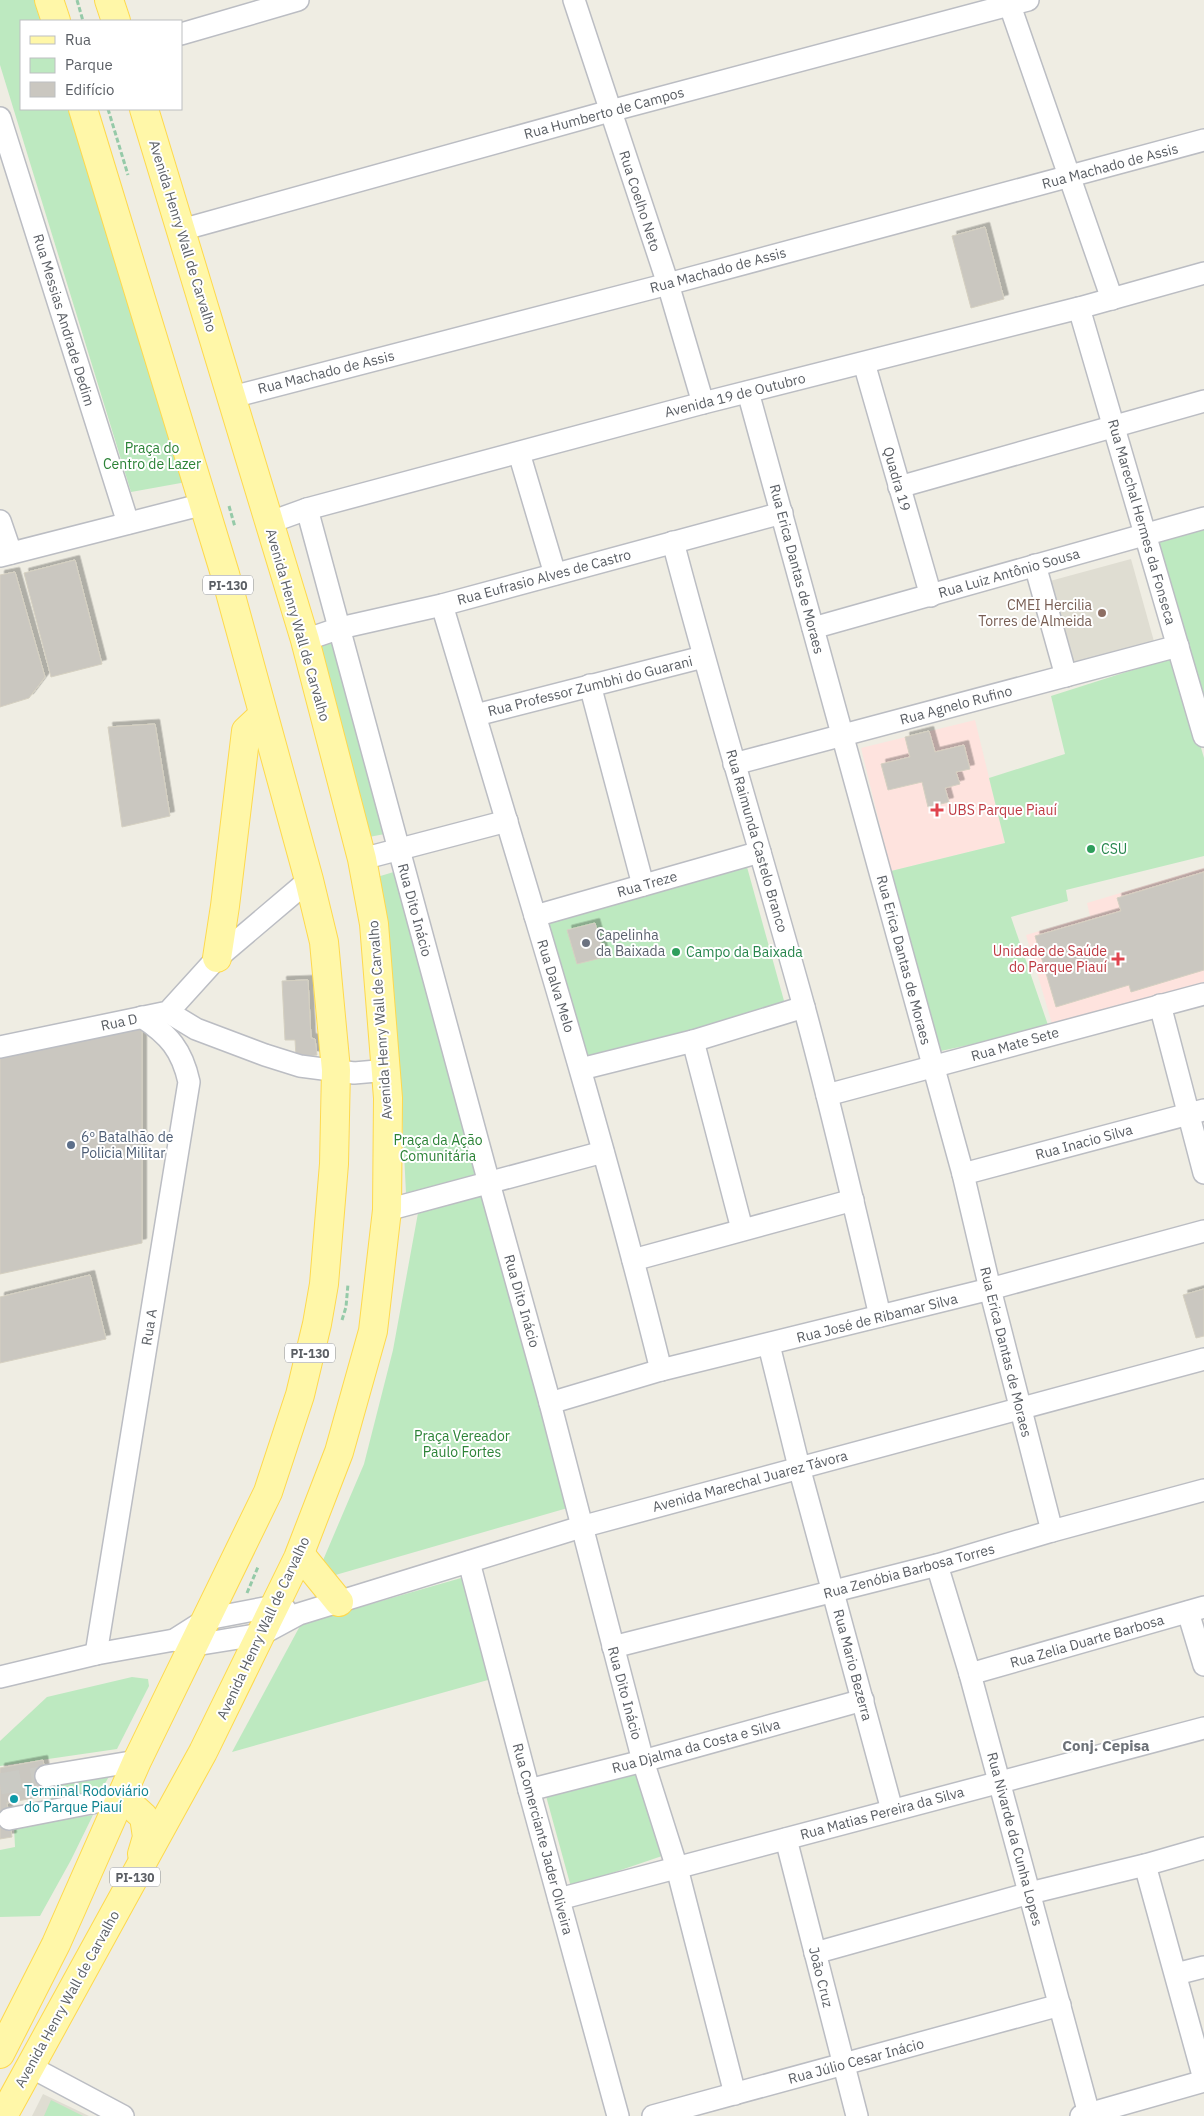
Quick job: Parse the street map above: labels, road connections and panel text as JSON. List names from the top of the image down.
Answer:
{
  "streets": {
    "main road": ["Avenida Henry Wall de Carvalho", "PI-130"],
    "street": [
      "Rua Humberto de Campos",
      "Rua Machado de Assis",
      "Rua Coelho Neto",
      "Rua Messias Andrade Dedim",
      "Avenida 19 de Outubro",
      "Quadra 19",
      "Rua Marechal Hermes da Fonseca",
      "Rua Erica Dantas de Moraes",
      "Rua Luiz Antônio Sousa",
      "Rua Eufrasio Alves de Castro",
      "Rua Professor Zumbhi do Guarani",
      "Rua Agnelo Rufino",
      "Rua Raimunda Castelo Branco",
      "Rua Treze",
      "Rua Dito Inácio",
      "Rua Dalva Melo",
      "Rua D",
      "Rua Mate Sete",
      "Rua Inacio Silva",
      "Rua José de Ribamar Silva",
      "Rua A",
      "Avenida Marechal Juarez Távora",
      "Rua Zenóbia Barbosa Torres",
      "Rua Zelia Duarte Barbosa",
      "Rua Mario Bezerra",
      "Rua Djalma da Costa e Silva",
      "Rua Matias Pereira da Silva",
      "Rua Comerciante Jader Oliveira",
      "Rua Nivarde da Cunha Lopes",
      "João Cruz",
      "Rua Júlio Cesar Inácio"
    ]
  },
  "crossings": [
    ["Rua Humberto de Campos", "Rua Coelho Neto"],
    ["Rua Humberto de Campos", "Avenida Henry Wall de Carvalho"],
    ["Rua Machado de Assis", "Rua Coelho Neto"],
    ["Rua Machado de Assis", "Avenida Henry Wall de Carvalho"],
    ["Rua Coelho Neto", "Avenida 19 de Outubro"],
    ["Avenida Henry Wall de Carvalho", "Avenida 19 de Outubro"],
    ["Avenida Henry Wall de Carvalho", "Rua Eufrasio Alves de Castro"],
    ["Avenida Henry Wall de Carvalho", "Avenida Marechal Juarez Távora"],
    ["Avenida 19 de Outubro", "Quadra 19"],
    ["Avenida 19 de Outubro", "Rua Marechal Hermes da Fonseca"],
    ["Avenida 19 de Outubro", "Rua Erica Dantas de Moraes"],
    ["Avenida 19 de Outubro", "Rua Dito Inácio"],
    ["Quadra 19", "Rua Luiz Antônio Sousa"],
    ["Rua Marechal Hermes da Fonseca", "Rua Luiz Antônio Sousa"],
    ["Rua Marechal Hermes da Fonseca", "Rua Agnelo Rufino"],
    ["Rua Erica Dantas de Moraes", "Rua Luiz Antônio Sousa"],
    ["Rua Erica Dantas de Moraes", "Rua Eufrasio Alves de Castro"],
    ["Rua Erica Dantas de Moraes", "Rua Agnelo Rufino"],
    ["Rua Erica Dantas de Moraes", "Rua Mate Sete"],
    ["Rua Erica Dantas de Moraes", "Rua Inacio Silva"],
    ["Rua Erica Dantas de Moraes", "Rua José de Ribamar Silva"],
    ["Rua Erica Dantas de Moraes", "Avenida Marechal Juarez Távora"],
    ["Rua Erica Dantas de Moraes", "Rua Zenóbia Barbosa Torres"],
    ["Rua Eufrasio Alves de Castro", "Rua Raimunda Castelo Branco"],
    ["Rua Eufrasio Alves de Castro", "Rua Dito Inácio"],
    ["Rua Eufrasio Alves de Castro", "Rua Dalva Melo"],
    ["PI-130", "Avenida Marechal Juarez Távora"],
    ["Rua Professor Zumbhi do Guarani", "Rua Raimunda Castelo Branco"],
    ["Rua Professor Zumbhi do Guarani", "Rua Dalva Melo"],
    ["Rua Agnelo Rufino", "Rua Raimunda Castelo Branco"],
    ["Rua Raimunda Castelo Branco", "Rua Treze"],
    ["Rua Raimunda Castelo Branco", "Rua Mate Sete"],
    ["Rua Raimunda Castelo Branco", "Rua José de Ribamar Silva"],
    ["Rua Treze", "Rua Dalva Melo"],
    ["Rua Dito Inácio", "Rua José de Ribamar Silva"],
    ["Rua Dito Inácio", "Avenida Marechal Juarez Távora"],
    ["Rua Dito Inácio", "Rua Zenóbia Barbosa Torres"],
    ["Rua Dito Inácio", "Rua Djalma da Costa e Silva"],
    ["Rua Dito Inácio", "Rua Matias Pereira da Silva"],
    ["Rua Dito Inácio", "Rua Júlio Cesar Inácio"],
    ["Rua Dalva Melo", "Rua José de Ribamar Silva"],
    ["Rua D", "Rua A"],
    ["Rua José de Ribamar Silva", "Rua Mario Bezerra"],
    ["Avenida Marechal Juarez Távora", "Rua Mario Bezerra"],
    ["Avenida Marechal Juarez Távora", "Rua Comerciante Jader Oliveira"],
    ["Rua Zenóbia Barbosa Torres", "Rua Mario Bezerra"],
    ["Rua Zenóbia Barbosa Torres", "Rua Nivarde da Cunha Lopes"],
    ["Rua Zelia Duarte Barbosa", "Rua Nivarde da Cunha Lopes"],
    ["Rua Mario Bezerra", "Rua Djalma da Costa e Silva"],
    ["Rua Mario Bezerra", "Rua Matias Pereira da Silva"],
    ["Rua Djalma da Costa e Silva", "Rua Comerciante Jader Oliveira"],
    ["Rua Matias Pereira da Silva", "Rua Comerciante Jader Oliveira"],
    ["Rua Matias Pereira da Silva", "Rua Nivarde da Cunha Lopes"],
    ["Rua Matias Pereira da Silva", "João Cruz"],
    ["Rua Nivarde da Cunha Lopes", "Rua Júlio Cesar Inácio"],
    ["João Cruz", "Rua Júlio Cesar Inácio"]
  ],
  "districts": ["Conj. Cepisa"],
  "parks": ["Praça do Centro de Lazer", "Praça da Ação Comunitária", "Praça Vereador Paulo Fortes"],
  "places": {
    "other": [
      "CMEI Hercilia Torres de Almeida",
      "CSU",
      "Capelinha da Baixada",
      "Campo da Baixada",
      "6º Batalhão de Policia Militar",
      "Terminal Rodoviário do Parque Piauí"
    ],
    "health": ["UBS Parque Piauí", "Unidade de Saúde do Parque Piauí"]
  },
  "legend": ["Rua", "Parque", "Edifício"]
}
